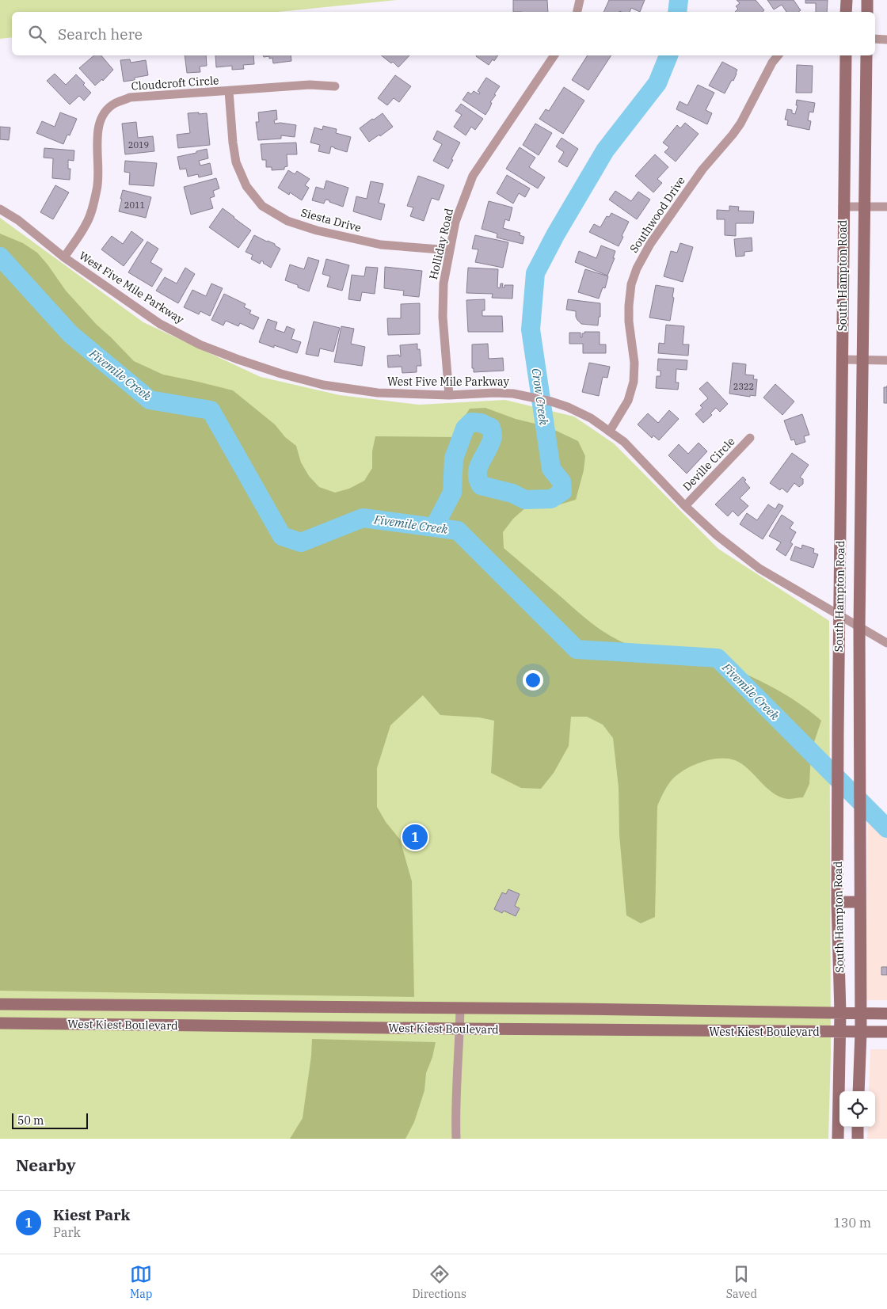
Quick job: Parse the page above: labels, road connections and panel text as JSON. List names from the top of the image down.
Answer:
{
  "streets": {
    "main road": ["South Hampton Road", "West Kiest Boulevard"],
    "street": [
      "Cloudcroft Circle",
      "Southwood Drive",
      "Siesta Drive",
      "Holliday Road",
      "West Five Mile Parkway",
      "Deville Circle"
    ]
  },
  "crossings": [
    ["Cloudcroft Circle", "Siesta Drive"],
    ["Cloudcroft Circle", "West Five Mile Parkway"],
    ["Southwood Drive", "West Five Mile Parkway"],
    ["Siesta Drive", "Holliday Road"],
    ["Holliday Road", "West Five Mile Parkway"],
    ["South Hampton Road", "West Five Mile Parkway"],
    ["South Hampton Road", "West Kiest Boulevard"],
    ["West Five Mile Parkway", "Deville Circle"]
  ],
  "water": ["Fivemile Creek", "Crow Creek"],
  "house_numbers": ["2019", "2011", "2322"],
  "scale_bar": "50 m",
  "page": {
    "search": "Search here",
    "pins": "1",
    "scale": "50 m",
    "heading": "Nearby",
    "list": [
      {
        "mark": "1",
        "name": "Kiest Park",
        "note": "Park",
        "value": "130 m"
      }
    ],
    "nav": ["Map", "Directions", "Saved"]
  }
}
